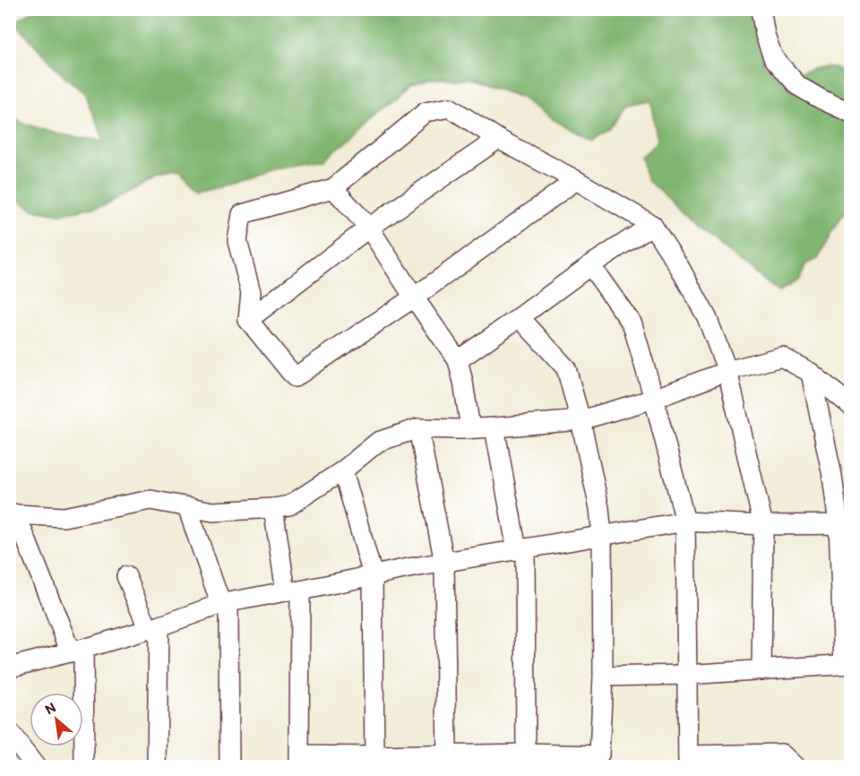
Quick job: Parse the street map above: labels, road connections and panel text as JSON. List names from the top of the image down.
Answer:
{
  "north": "top left"
}
